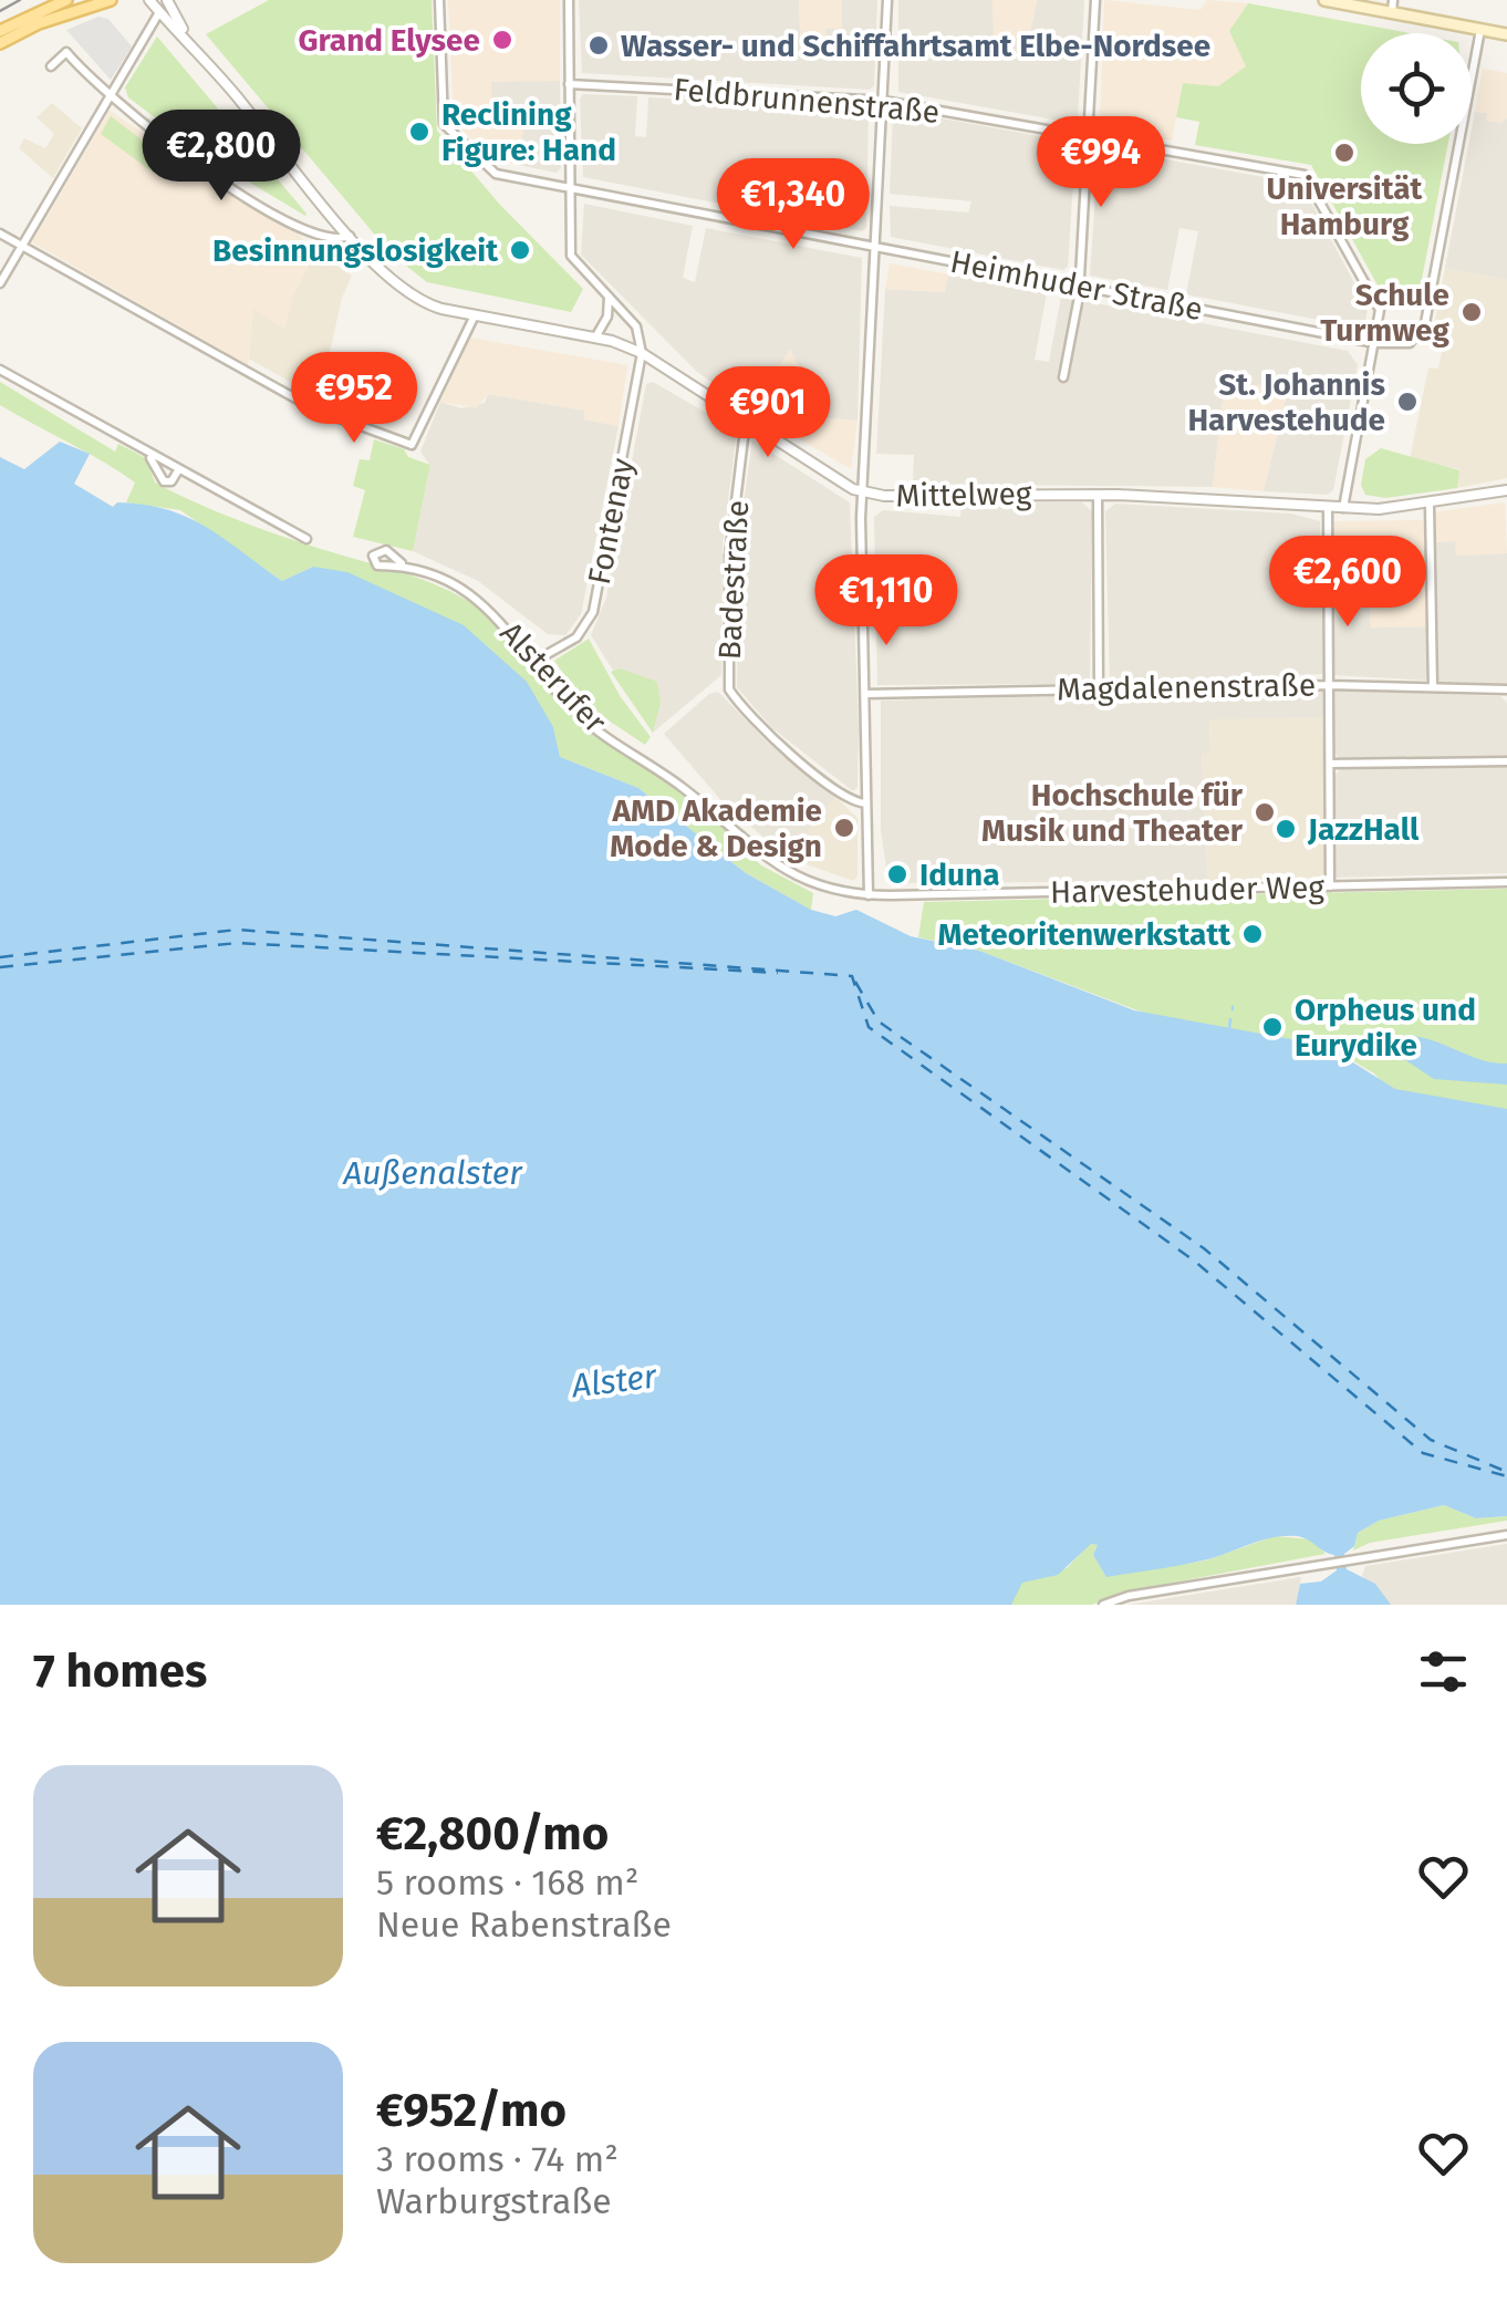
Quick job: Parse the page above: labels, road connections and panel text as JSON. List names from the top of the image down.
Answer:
{
  "streets": {
    "street": [
      "Feldbrunnenstraße",
      "Heimhuder Straße",
      "Mittelweg",
      "Fontenay",
      "Badestraße",
      "Alsterufer",
      "Magdalenenstraße",
      "Harvestehuder Weg"
    ]
  },
  "crossings": [
    ["Feldbrunnenstraße", "Heimhuder Straße"],
    ["Mittelweg", "Fontenay"],
    ["Mittelweg", "Badestraße"],
    ["Fontenay", "Alsterufer"],
    ["Alsterufer", "Harvestehuder Weg"]
  ],
  "water": ["Außenalster", "Alster"],
  "places": [
    "Grand Elysee",
    "Wasser- und Schiffahrtsamt Elbe-Nordsee",
    "Reclining Figure: Hand",
    "Universität Hamburg",
    "Besinnungslosigkeit",
    "Schule Turmweg",
    "St. Johannis Harvestehude",
    "Hochschule für Musik und Theater",
    "AMD Akademie Mode & Design",
    "JazzHall",
    "Iduna",
    "Meteoritenwerkstatt",
    "Orpheus und Eurydike"
  ],
  "page": {
    "price": [
      "€2,800",
      "€994",
      "€1,340",
      "€952",
      "€901",
      "€2,600",
      "€1,110"
    ],
    "heading": "7 homes",
    "list": [
      {
        "name": "€2,800/mo",
        "note": "5 rooms · 168 m² · Neue Rabenstraße"
      },
      {
        "name": "€952/mo",
        "note": "3 rooms · 74 m² · Warburgstraße"
      }
    ]
  }
}
